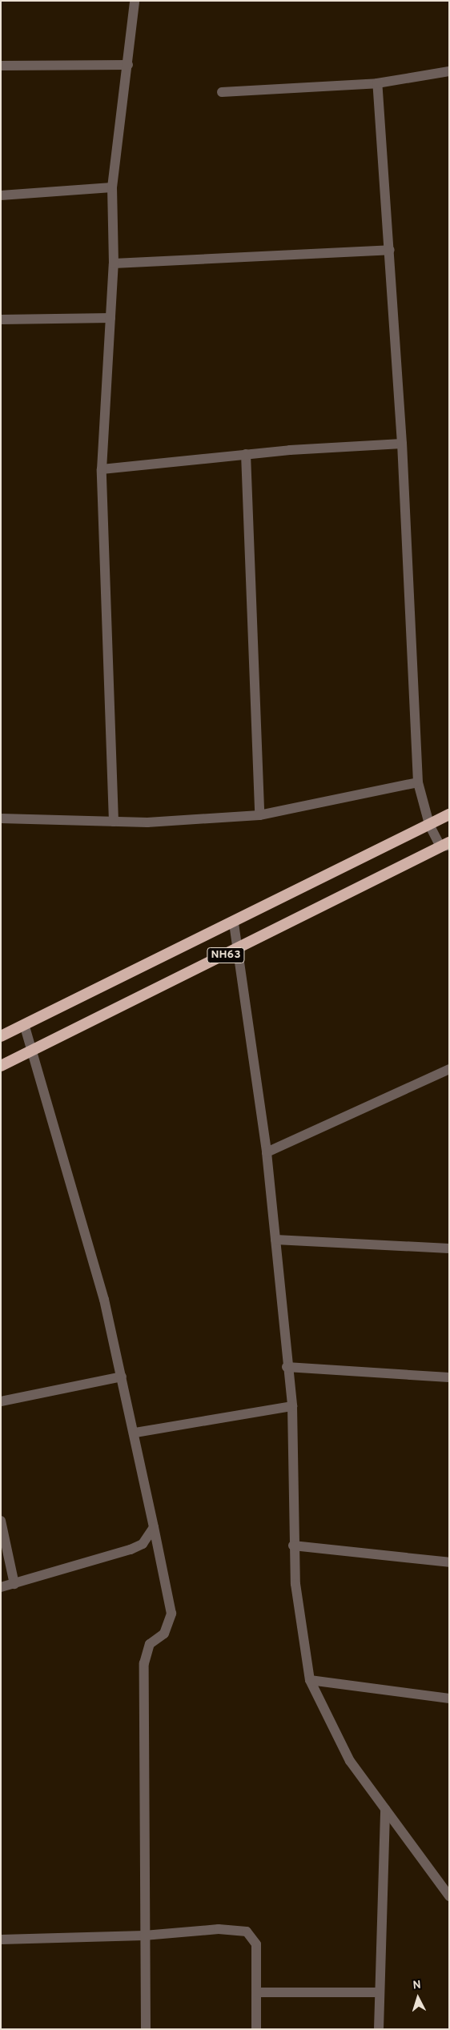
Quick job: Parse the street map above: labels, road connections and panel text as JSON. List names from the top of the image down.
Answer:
{
  "streets": {
    "highway": ["NH63"]
  },
  "north": "top"
}
